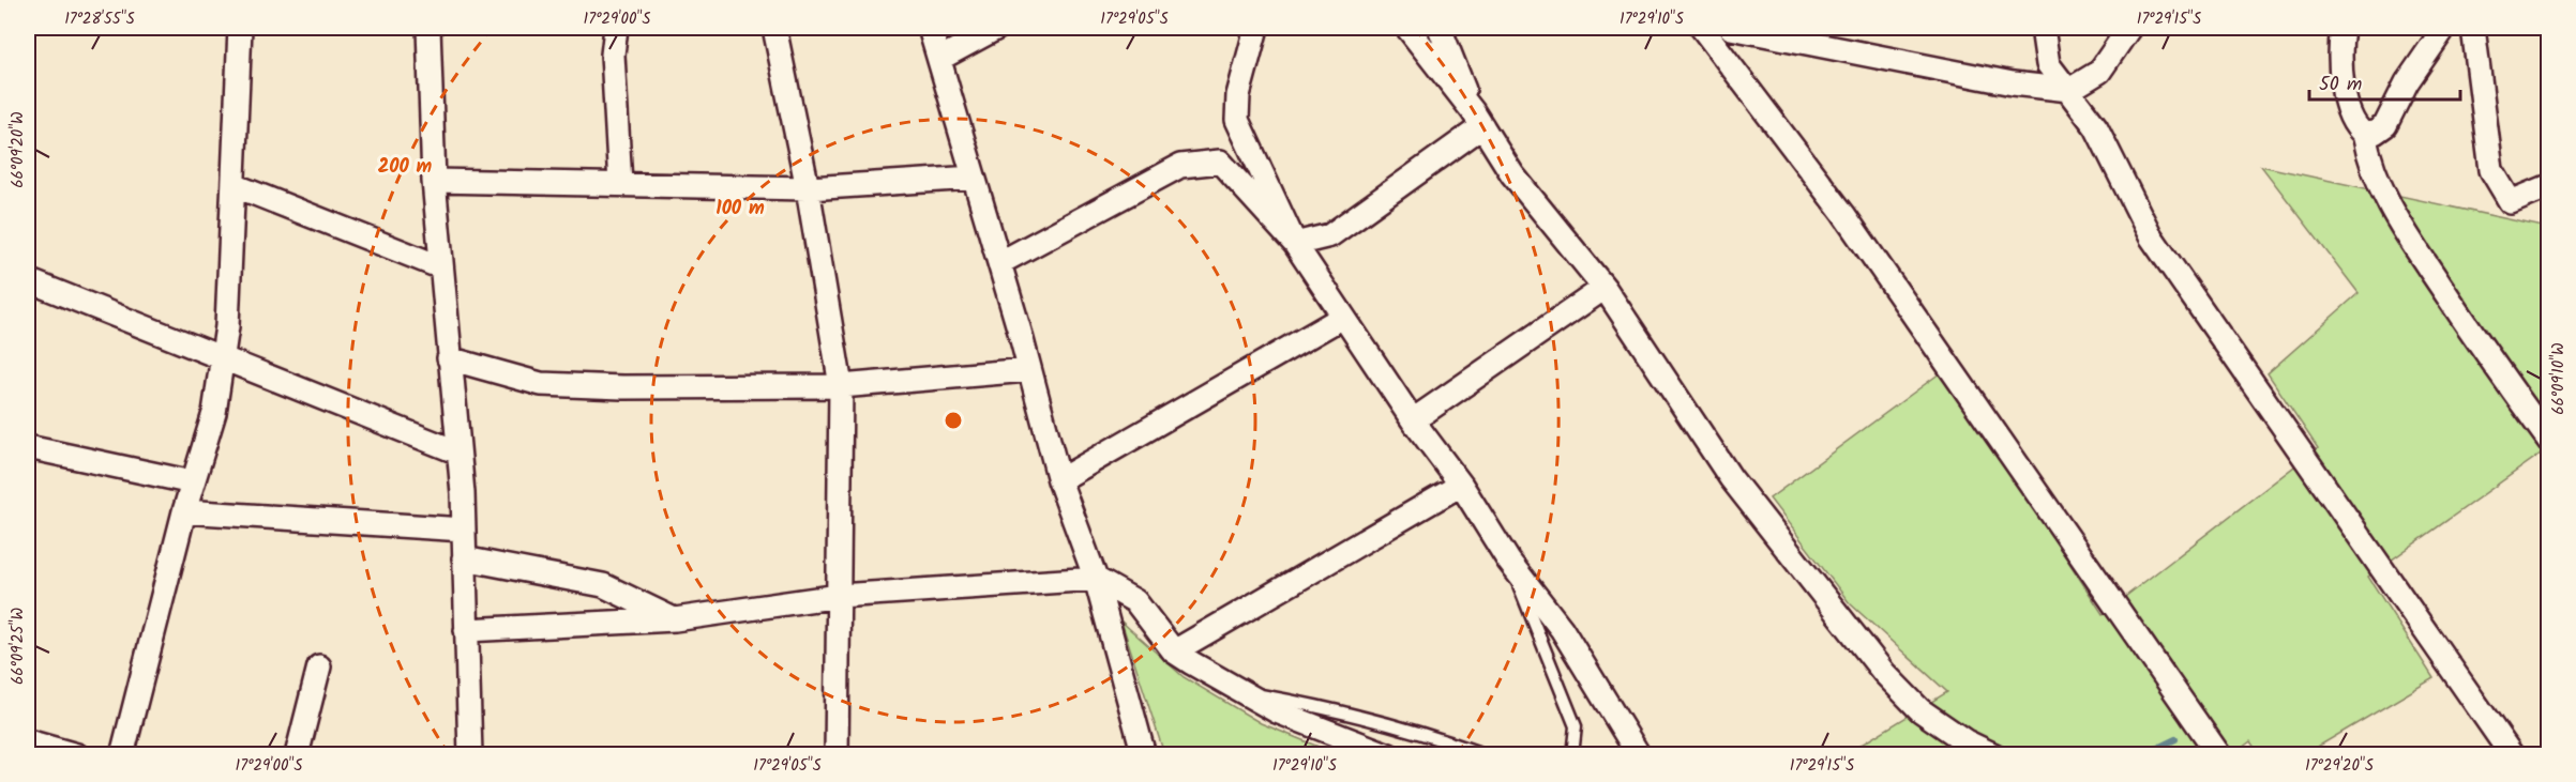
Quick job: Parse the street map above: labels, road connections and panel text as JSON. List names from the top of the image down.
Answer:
{
  "scale_bar": "50 m",
  "coordinates": [
    "17°28'55\"S",
    "17°29'00\"S",
    "17°29'05\"S",
    "17°29'10\"S",
    "17°29'15\"S",
    "66°09'20\"W",
    "66°09'10\"W",
    "66°09'25\"W",
    "17°29'20\"S"
  ],
  "rings": ["200 m", "100 m"]
}
